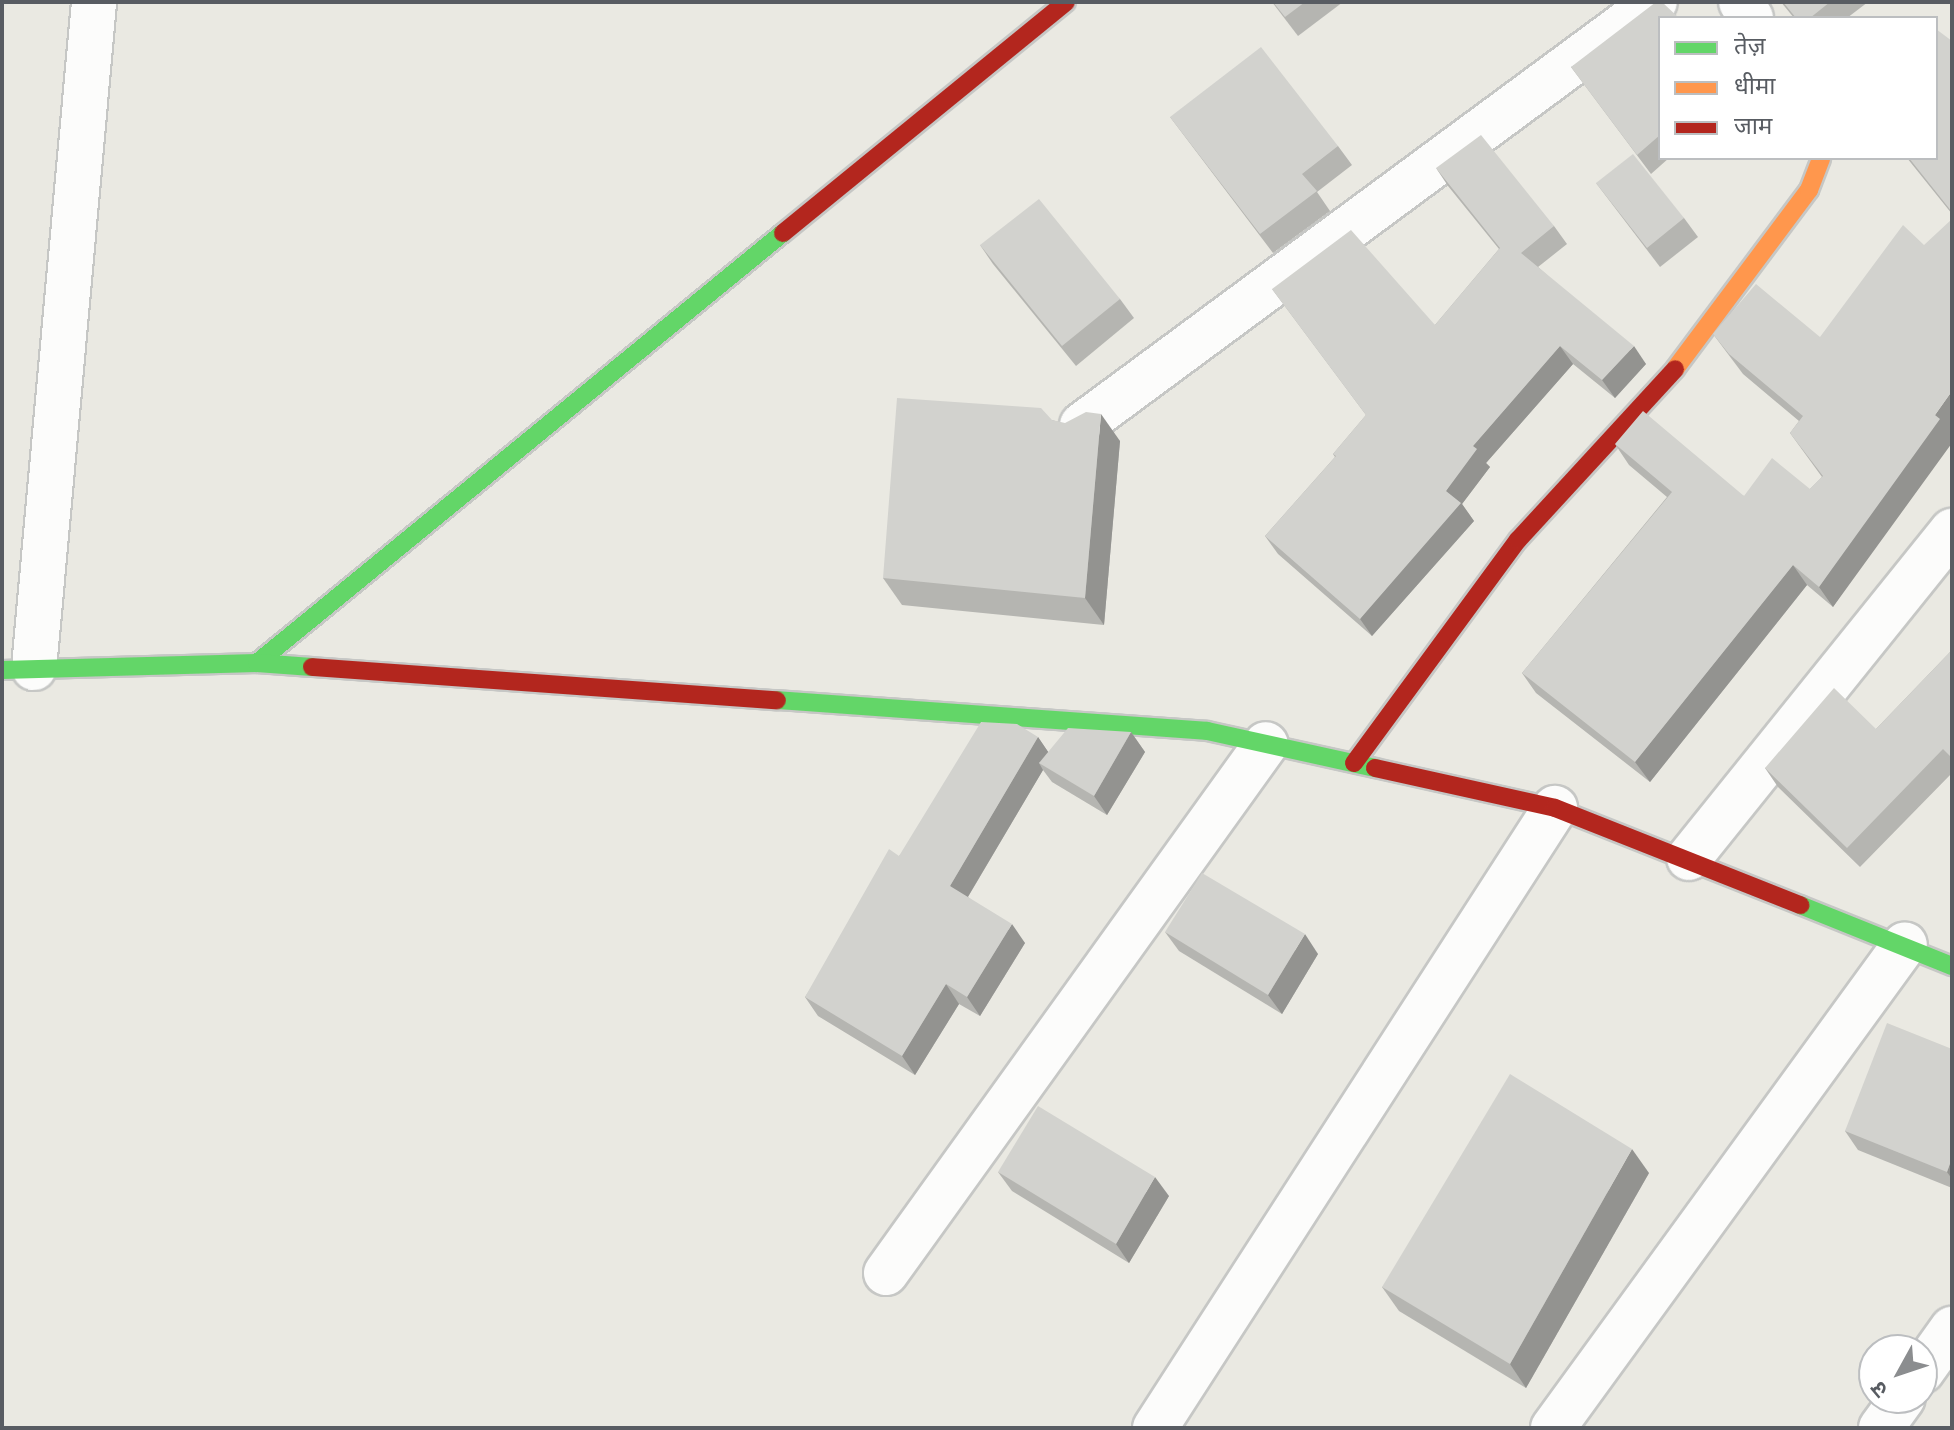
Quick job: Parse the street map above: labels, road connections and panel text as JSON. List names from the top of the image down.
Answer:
{
  "legend": ["तेज़", "धीमा", "जाम"],
  "north": "bottom left"
}
